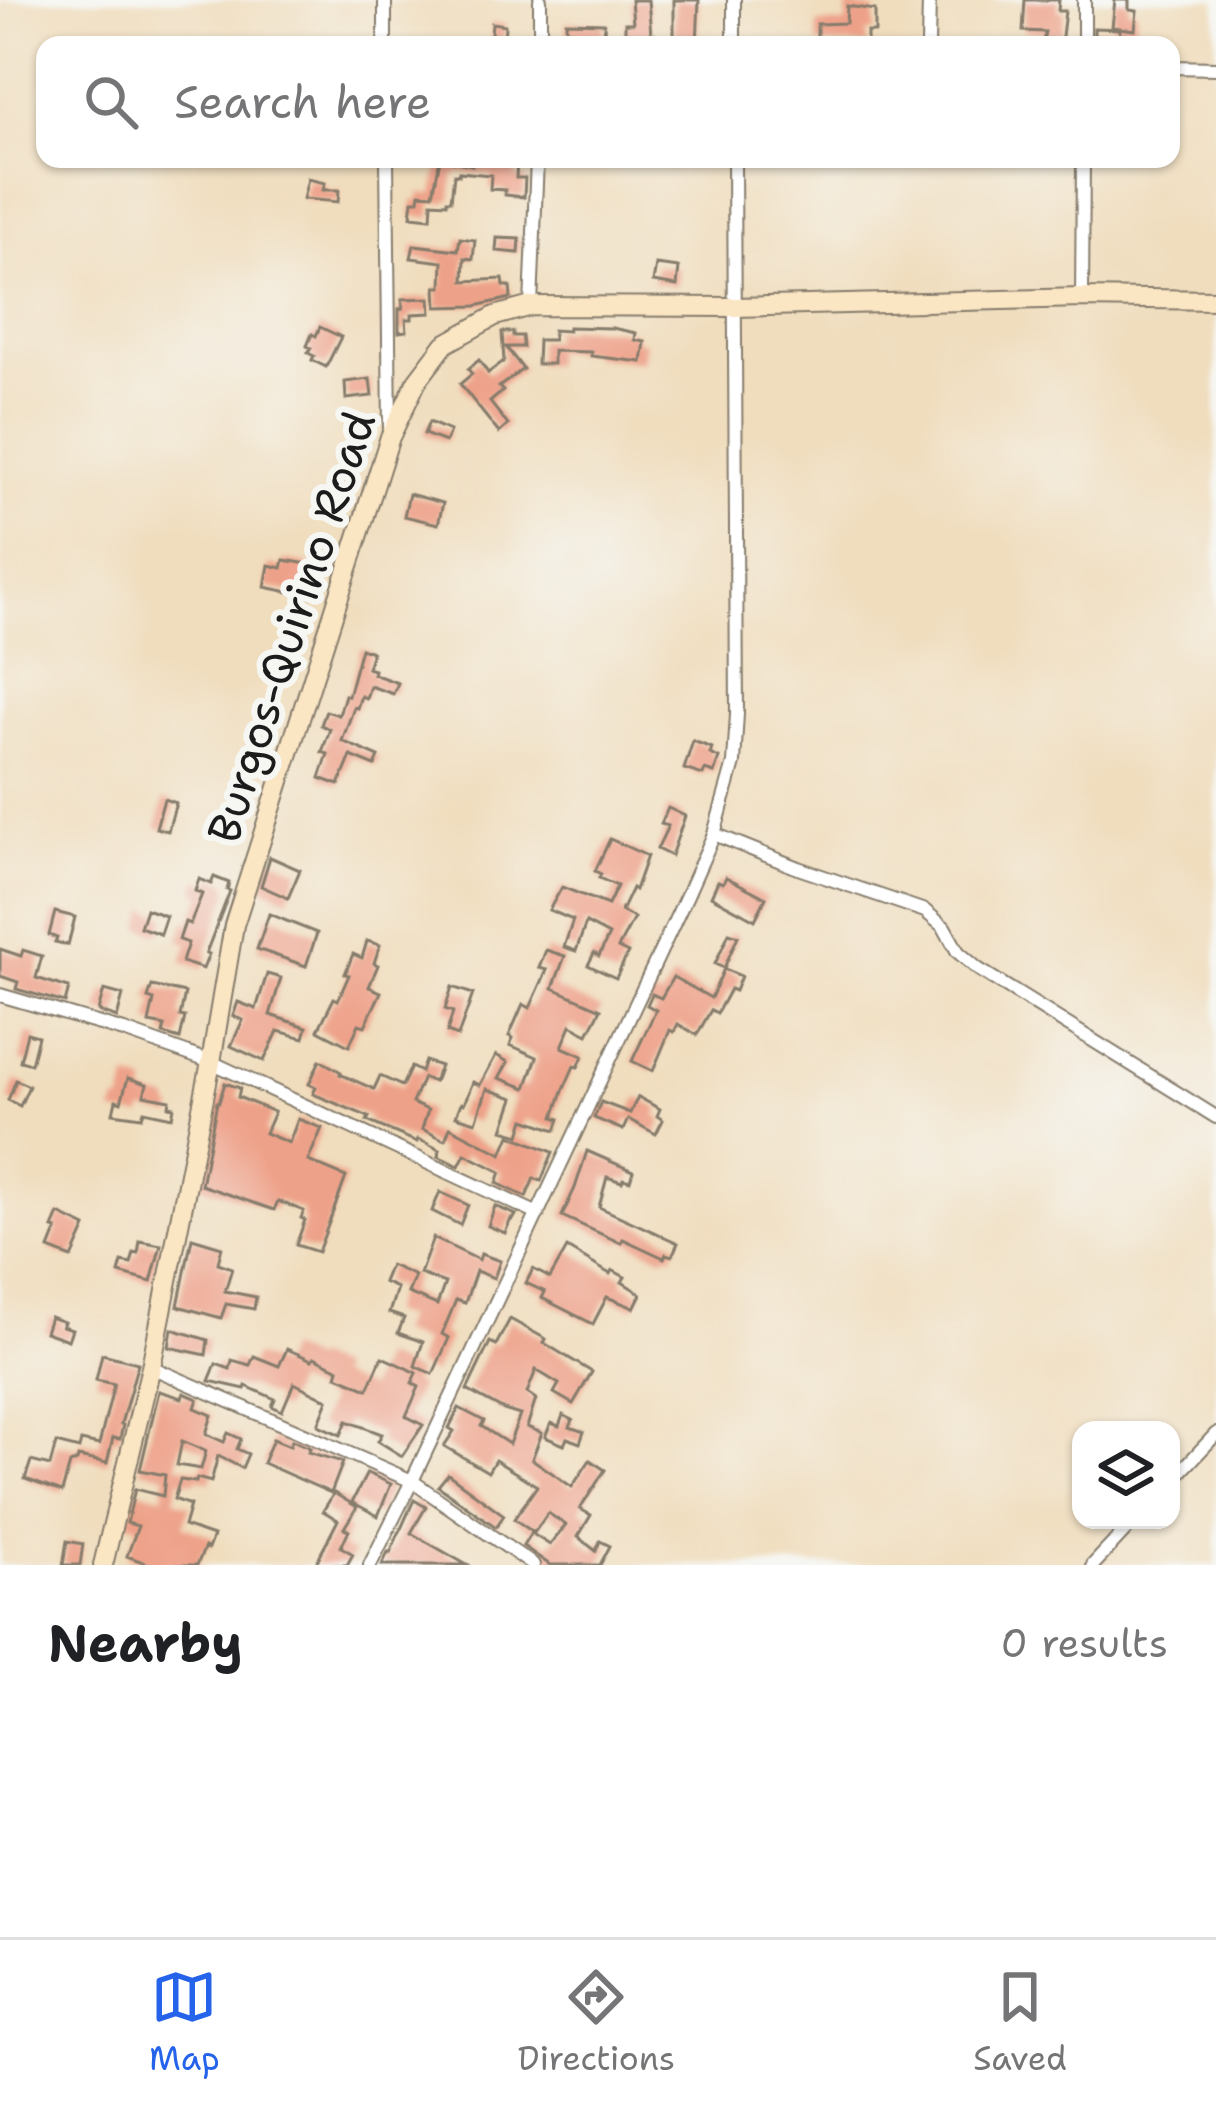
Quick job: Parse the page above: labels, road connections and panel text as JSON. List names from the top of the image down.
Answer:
{
  "streets": {
    "street": ["Burgos-Quirino Road"]
  },
  "page": {
    "search": "Search here",
    "heading": ["Nearby", "0 results"],
    "nav": ["Map", "Directions", "Saved"]
  }
}
